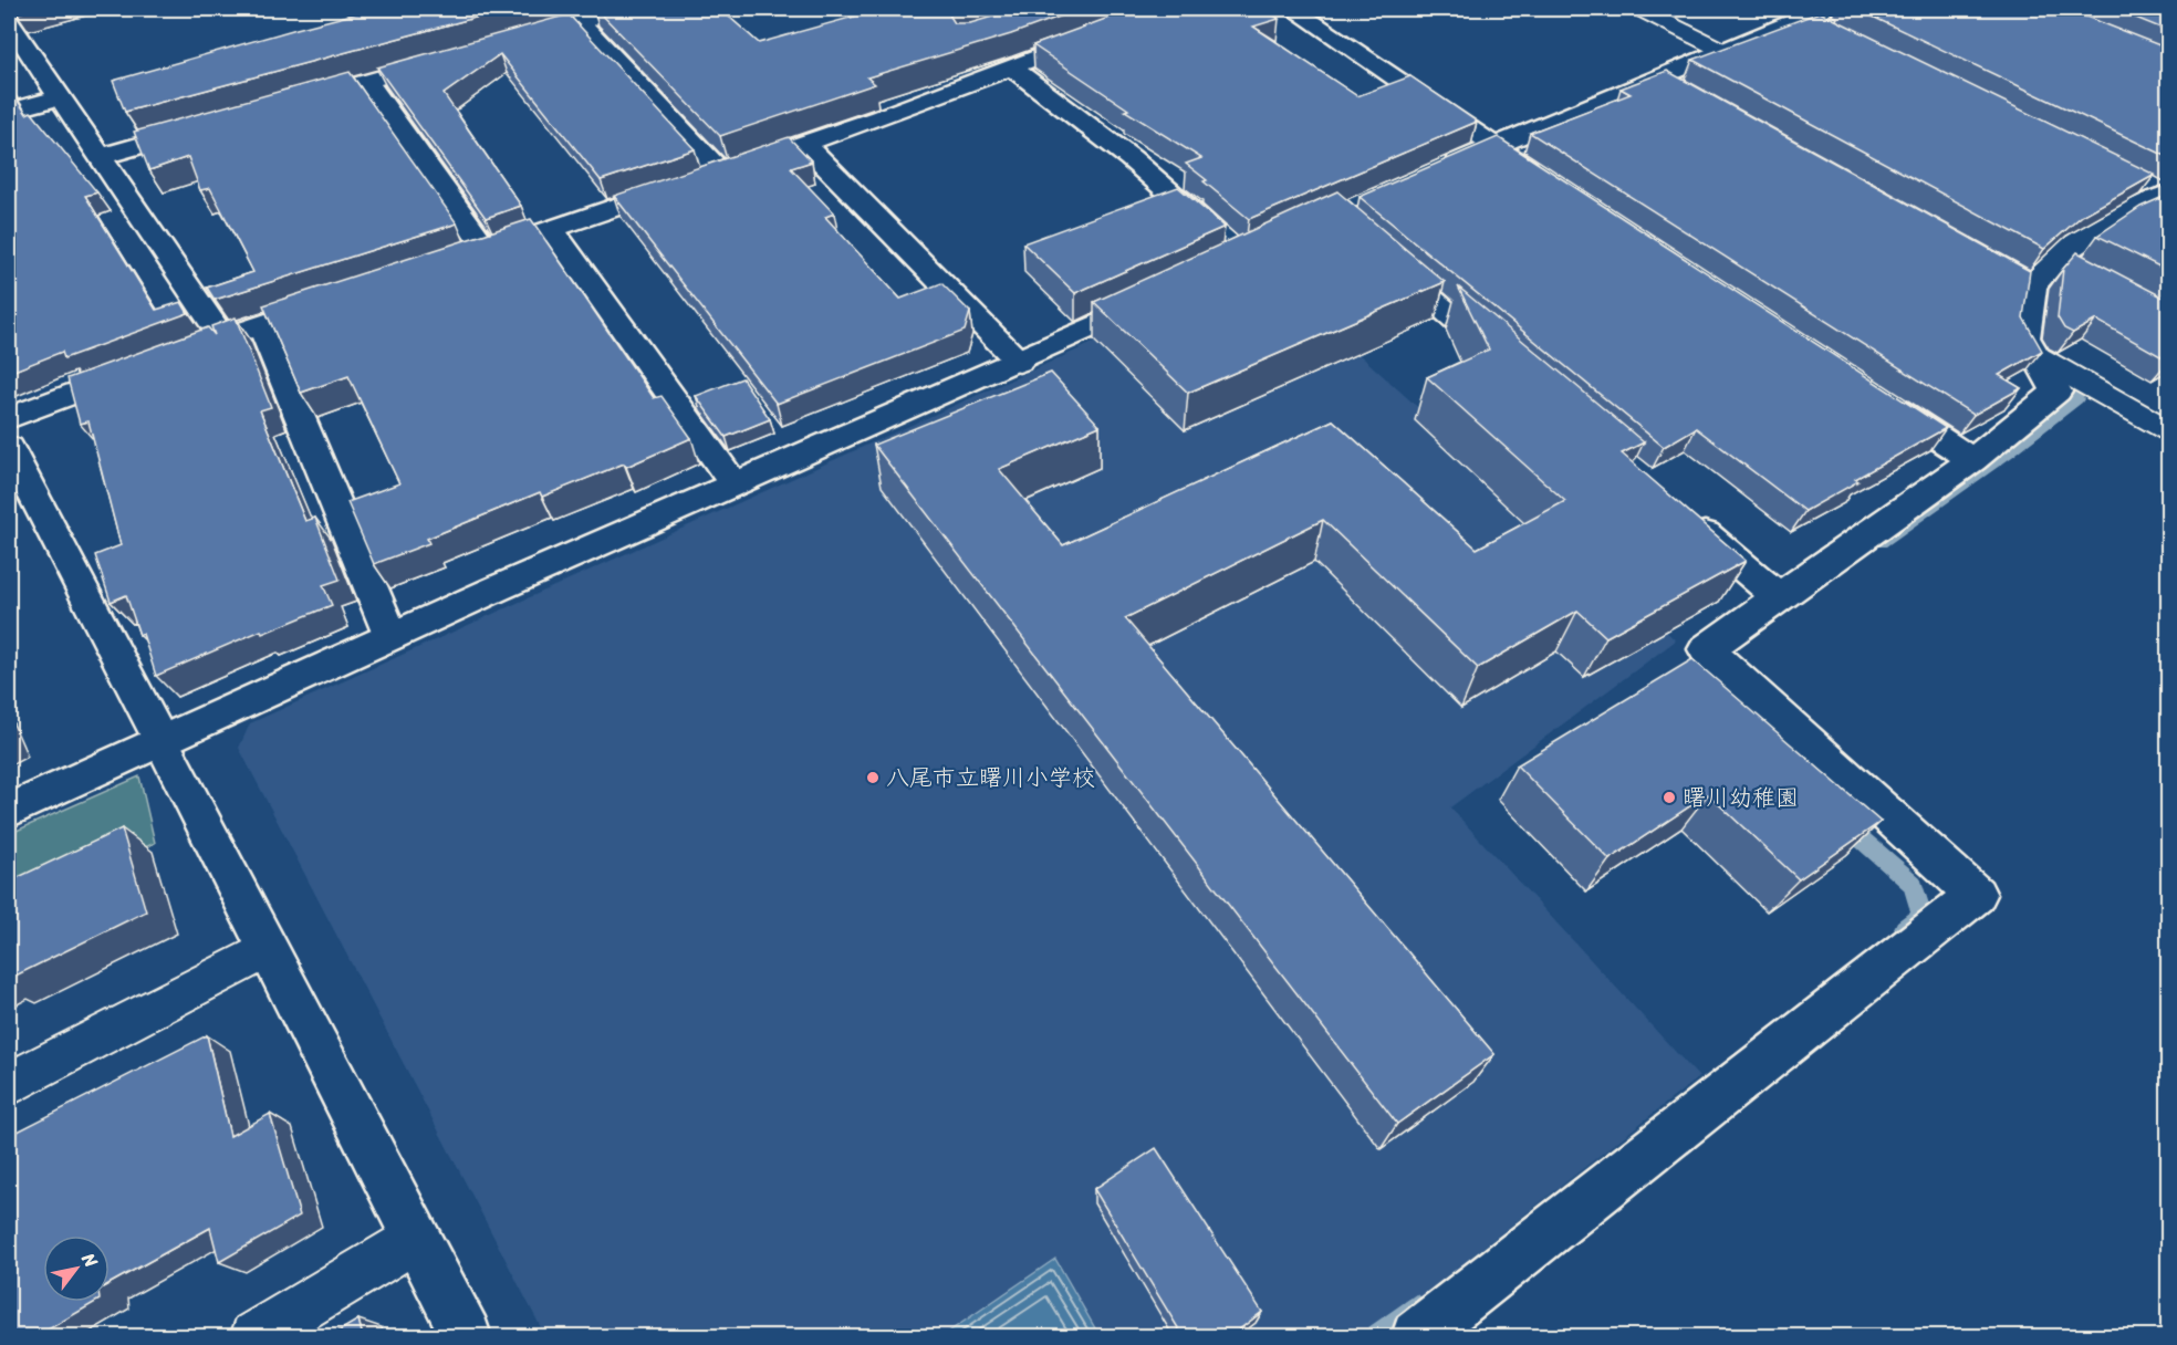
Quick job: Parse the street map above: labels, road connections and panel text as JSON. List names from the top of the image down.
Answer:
{
  "places": ["八尾市立曙川小学校", "曙川幼稚園"],
  "north": "top right"
}
